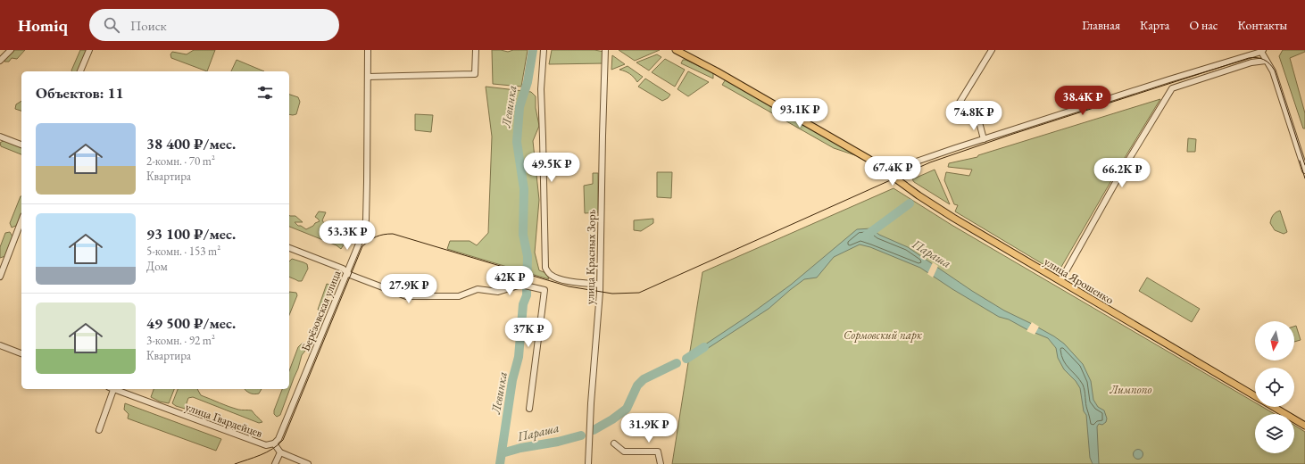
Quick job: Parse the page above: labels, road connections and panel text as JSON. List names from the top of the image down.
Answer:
{
  "streets": {
    "main road": ["улица Ярошенко"],
    "street": ["улица Красных Зорь", "Берёзовская улица", "улица Гвардейцев"]
  },
  "crossings": [
    ["Берёзовская улица", "улица Гвардейцев"]
  ],
  "water": ["Левинка", "Параша"],
  "parks": ["Сормовский парк", "Лимпопо"],
  "north": "bottom",
  "page": {
    "header": "Homiq",
    "search": "Поиск",
    "nav": [
      "Главная",
      "Карта",
      "О нас",
      "Контакты"
    ],
    "heading": "Объектов: 11",
    "price": [
      "38.4K ₽",
      "93.1K ₽",
      "74.8K ₽",
      "49.5K ₽",
      "67.4K ₽",
      "66.2K ₽",
      "53.3K ₽",
      "42K ₽",
      "27.9K ₽",
      "37K ₽",
      "31.9K ₽"
    ],
    "list": [
      {
        "name": "38 400 ₽/мес.",
        "note": "2-комн. · 70 m² · Квартира"
      },
      {
        "name": "93 100 ₽/мес.",
        "note": "5-комн. · 153 m² · Дом"
      },
      {
        "name": "49 500 ₽/мес.",
        "note": "3-комн. · 92 m² · Квартира"
      }
    ]
  }
}
